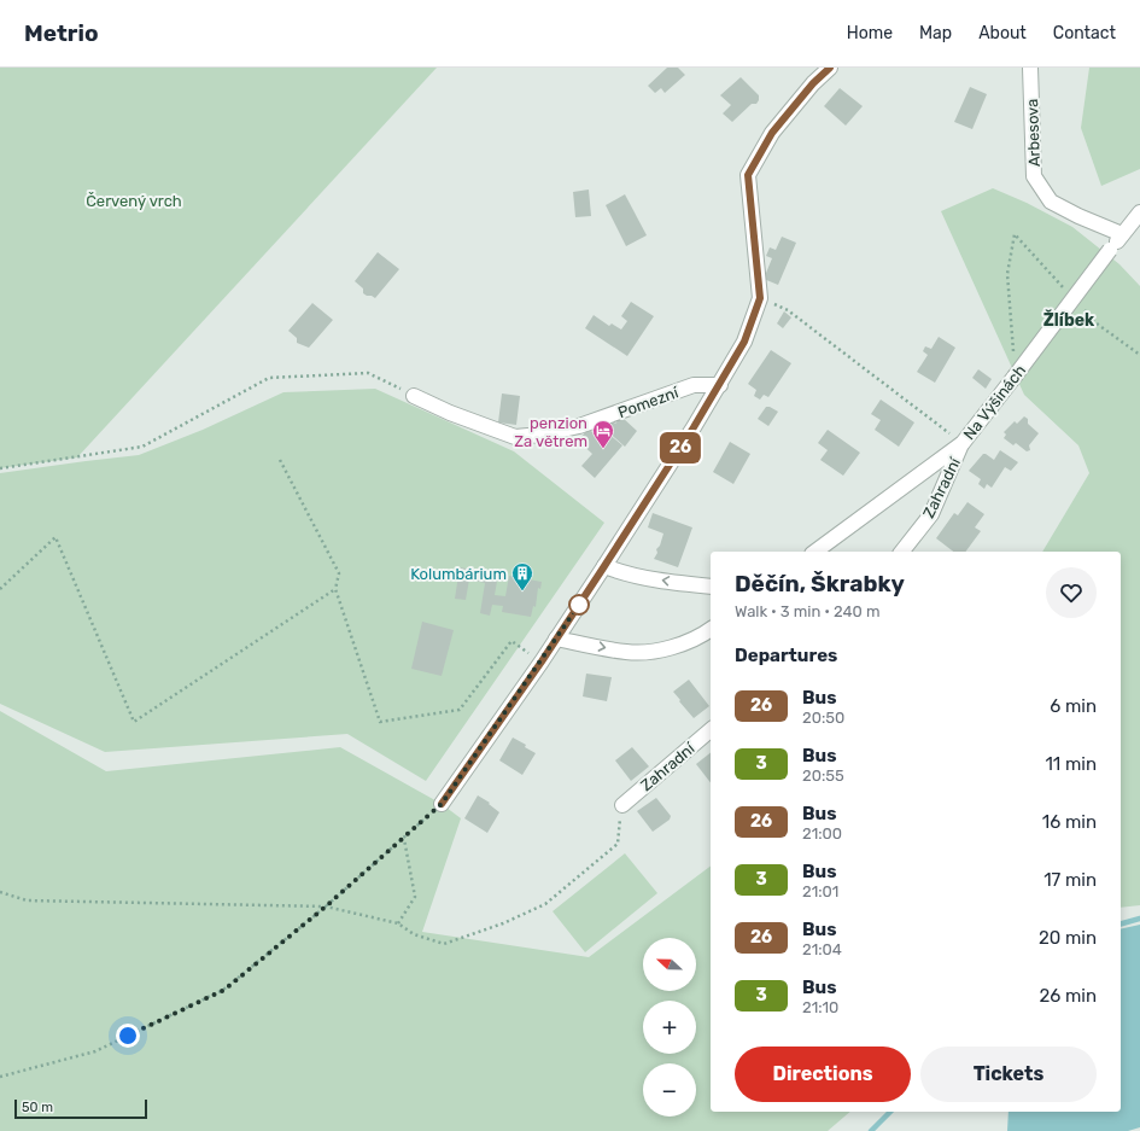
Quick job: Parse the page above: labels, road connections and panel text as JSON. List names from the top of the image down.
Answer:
{
  "streets": {
    "street": [
      "Arbesova",
      "Pomezní",
      "Na Výšinách",
      "Zahradní"
    ]
  },
  "crossings": [
    ["Arbesova", "Na Výšinách"],
    ["Na Výšinách", "Zahradní"]
  ],
  "districts": ["Žlíbek"],
  "parks": ["Červený vrch"],
  "places": {
    "hotel": ["penzion Za větrem"],
    "building": ["Kolumbárium"]
  },
  "lines": ["bus line 26"],
  "scale_bar": "50 m",
  "north": "left",
  "page": {
    "header": "Metrio",
    "nav": [
      "Home",
      "Map",
      "About",
      "Contact"
    ],
    "on_map": "26",
    "heading": [
      ["Děčín, Škrabky", "Walk · 3 min · 240 m"],
      "Departures"
    ],
    "list": [
      {
        "mark": "26",
        "name": "Bus",
        "note": "20:50",
        "value": "6 min"
      },
      {
        "mark": "3",
        "name": "Bus",
        "note": "20:55",
        "value": "11 min"
      },
      {
        "mark": "26",
        "name": "Bus",
        "note": "21:00",
        "value": "16 min"
      },
      {
        "mark": "3",
        "name": "Bus",
        "note": "21:01",
        "value": "17 min"
      },
      {
        "mark": "26",
        "name": "Bus",
        "note": "21:04",
        "value": "20 min"
      },
      {
        "mark": "3",
        "name": "Bus",
        "note": "21:10",
        "value": "26 min"
      }
    ],
    "map_buttons": ["+", "−"],
    "buttons": ["Directions", "Tickets"],
    "scale": "50 m"
  }
}
